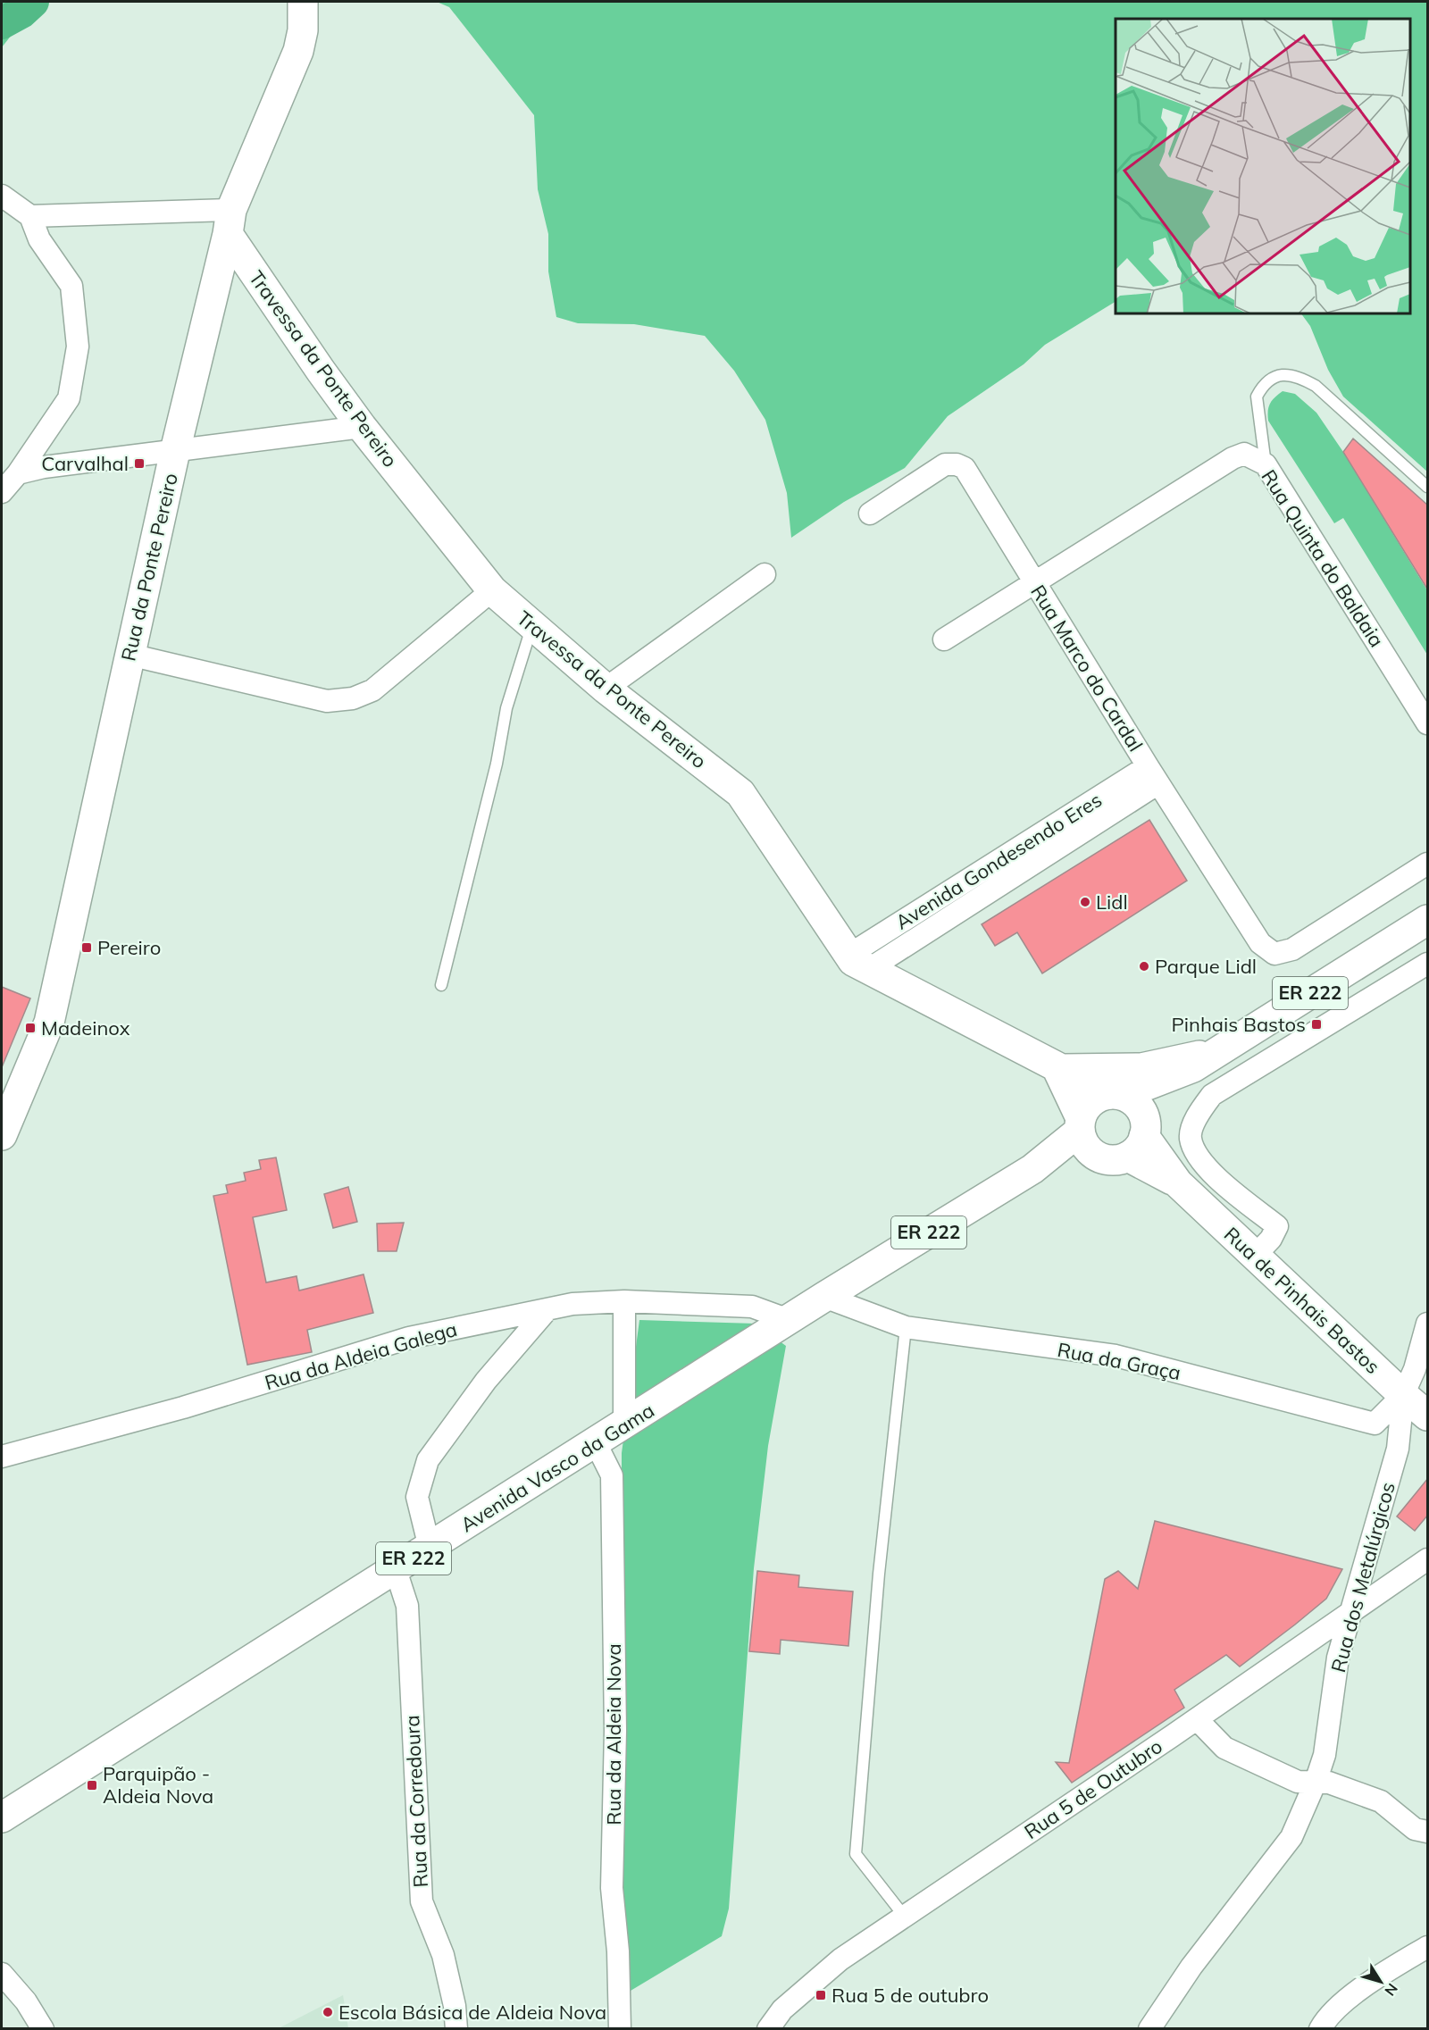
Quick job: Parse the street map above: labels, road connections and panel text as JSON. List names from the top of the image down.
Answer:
{
  "streets": {
    "street": [
      "Travessa da Ponte Pereiro",
      "Rua Quinta do Baldaia",
      "Rua da Ponte Pereiro",
      "Rua Marco do Cardal",
      "Avenida Gondesendo Eres",
      "ER 222",
      "Rua de Pinhais Bastos",
      "Rua da Aldeia Galega",
      "Rua da Graça",
      "Avenida Vasco da Gama",
      "Rua dos Metalúrgicos",
      "Rua da Aldeia Nova",
      "Rua 5 de Outubro",
      "Rua da Corredoura"
    ]
  },
  "crossings": [
    ["Travessa da Ponte Pereiro", "Rua da Ponte Pereiro"],
    ["Travessa da Ponte Pereiro", "Avenida Gondesendo Eres"],
    ["Travessa da Ponte Pereiro", "ER 222"],
    ["Travessa da Ponte Pereiro", "Rua de Pinhais Bastos"],
    ["Travessa da Ponte Pereiro", "Avenida Vasco da Gama"],
    ["Rua Quinta do Baldaia", "Rua Marco do Cardal"],
    ["Rua Marco do Cardal", "Avenida Gondesendo Eres"],
    ["ER 222", "Rua de Pinhais Bastos"],
    ["ER 222", "Avenida Vasco da Gama"],
    ["Rua de Pinhais Bastos", "Rua da Graça"],
    ["Rua de Pinhais Bastos", "Avenida Vasco da Gama"],
    ["Rua de Pinhais Bastos", "Rua dos Metalúrgicos"],
    ["Rua da Aldeia Galega", "Avenida Vasco da Gama"],
    ["Rua da Graça", "Avenida Vasco da Gama"],
    ["Rua da Graça", "Rua dos Metalúrgicos"],
    ["Avenida Vasco da Gama", "Rua da Aldeia Nova"],
    ["Avenida Vasco da Gama", "Rua da Corredoura"],
    ["Rua dos Metalúrgicos", "Rua 5 de Outubro"]
  ],
  "places": {
    "transit": [
      "Carvalhal",
      "Pereiro",
      "Pinhais Bastos",
      "Madeinox",
      "Parquipão - Aldeia Nova",
      "Rua 5 de outubro"
    ],
    "other": ["Lidl", "Parque Lidl", "Escola Básica de Aldeia Nova"]
  },
  "north": "bottom right"
}
